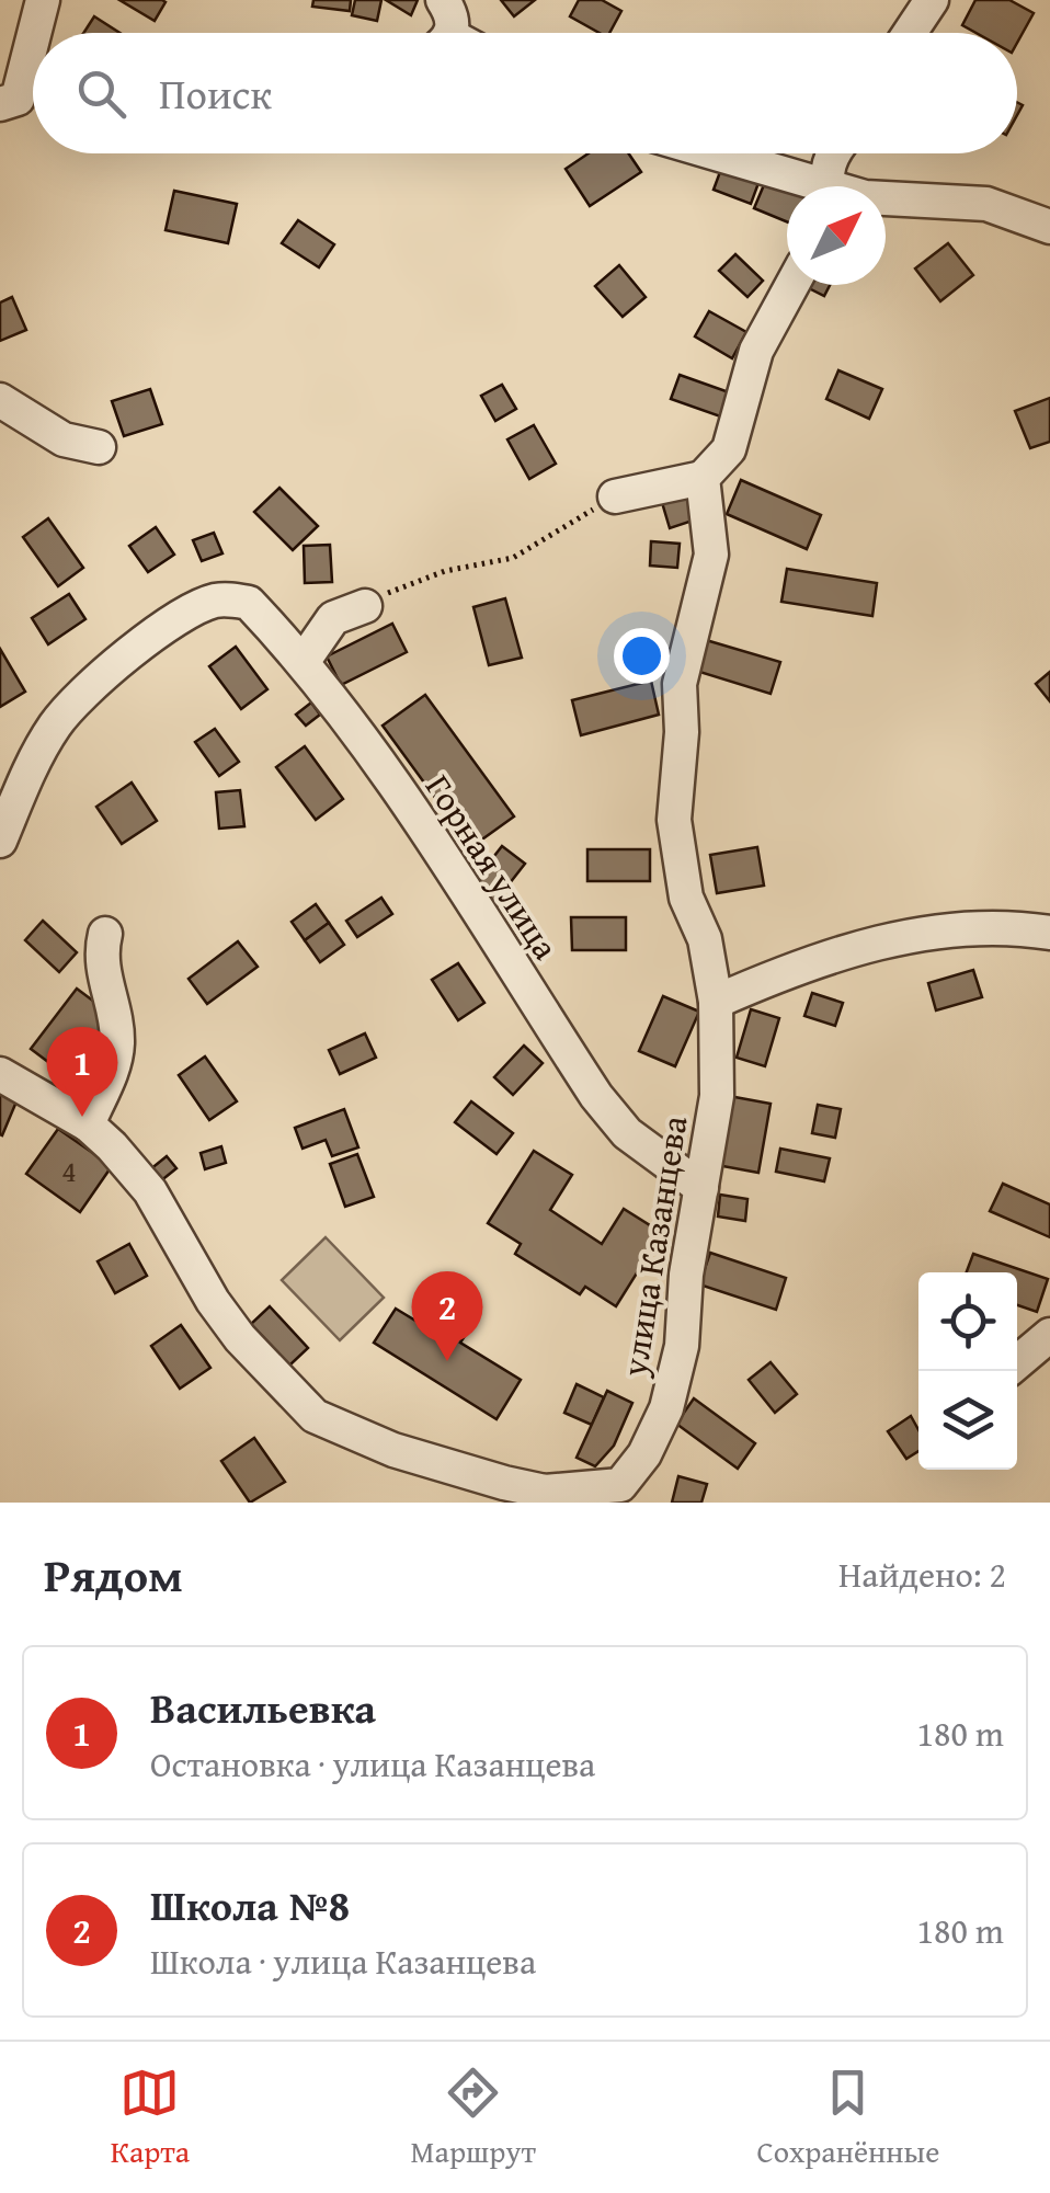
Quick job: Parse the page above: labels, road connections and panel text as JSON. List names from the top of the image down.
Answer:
{
  "streets": {
    "street": ["Горная улица", "улица Казанцева"]
  },
  "crossings": [
    ["Горная улица", "улица Казанцева"]
  ],
  "house_numbers": ["4"],
  "north": "top right",
  "page": {
    "search": "Поиск",
    "pins": ["1", "2"],
    "heading": ["Рядом", "Найдено: 2"],
    "list": [
      {
        "mark": "1",
        "name": "Васильевка",
        "note": "Остановка · улица Казанцева",
        "value": "180 m"
      },
      {
        "mark": "2",
        "name": "Школа №8",
        "note": "Школа · улица Казанцева",
        "value": "180 m"
      }
    ],
    "nav": ["Карта", "Маршрут", "Сохранённые"]
  }
}
